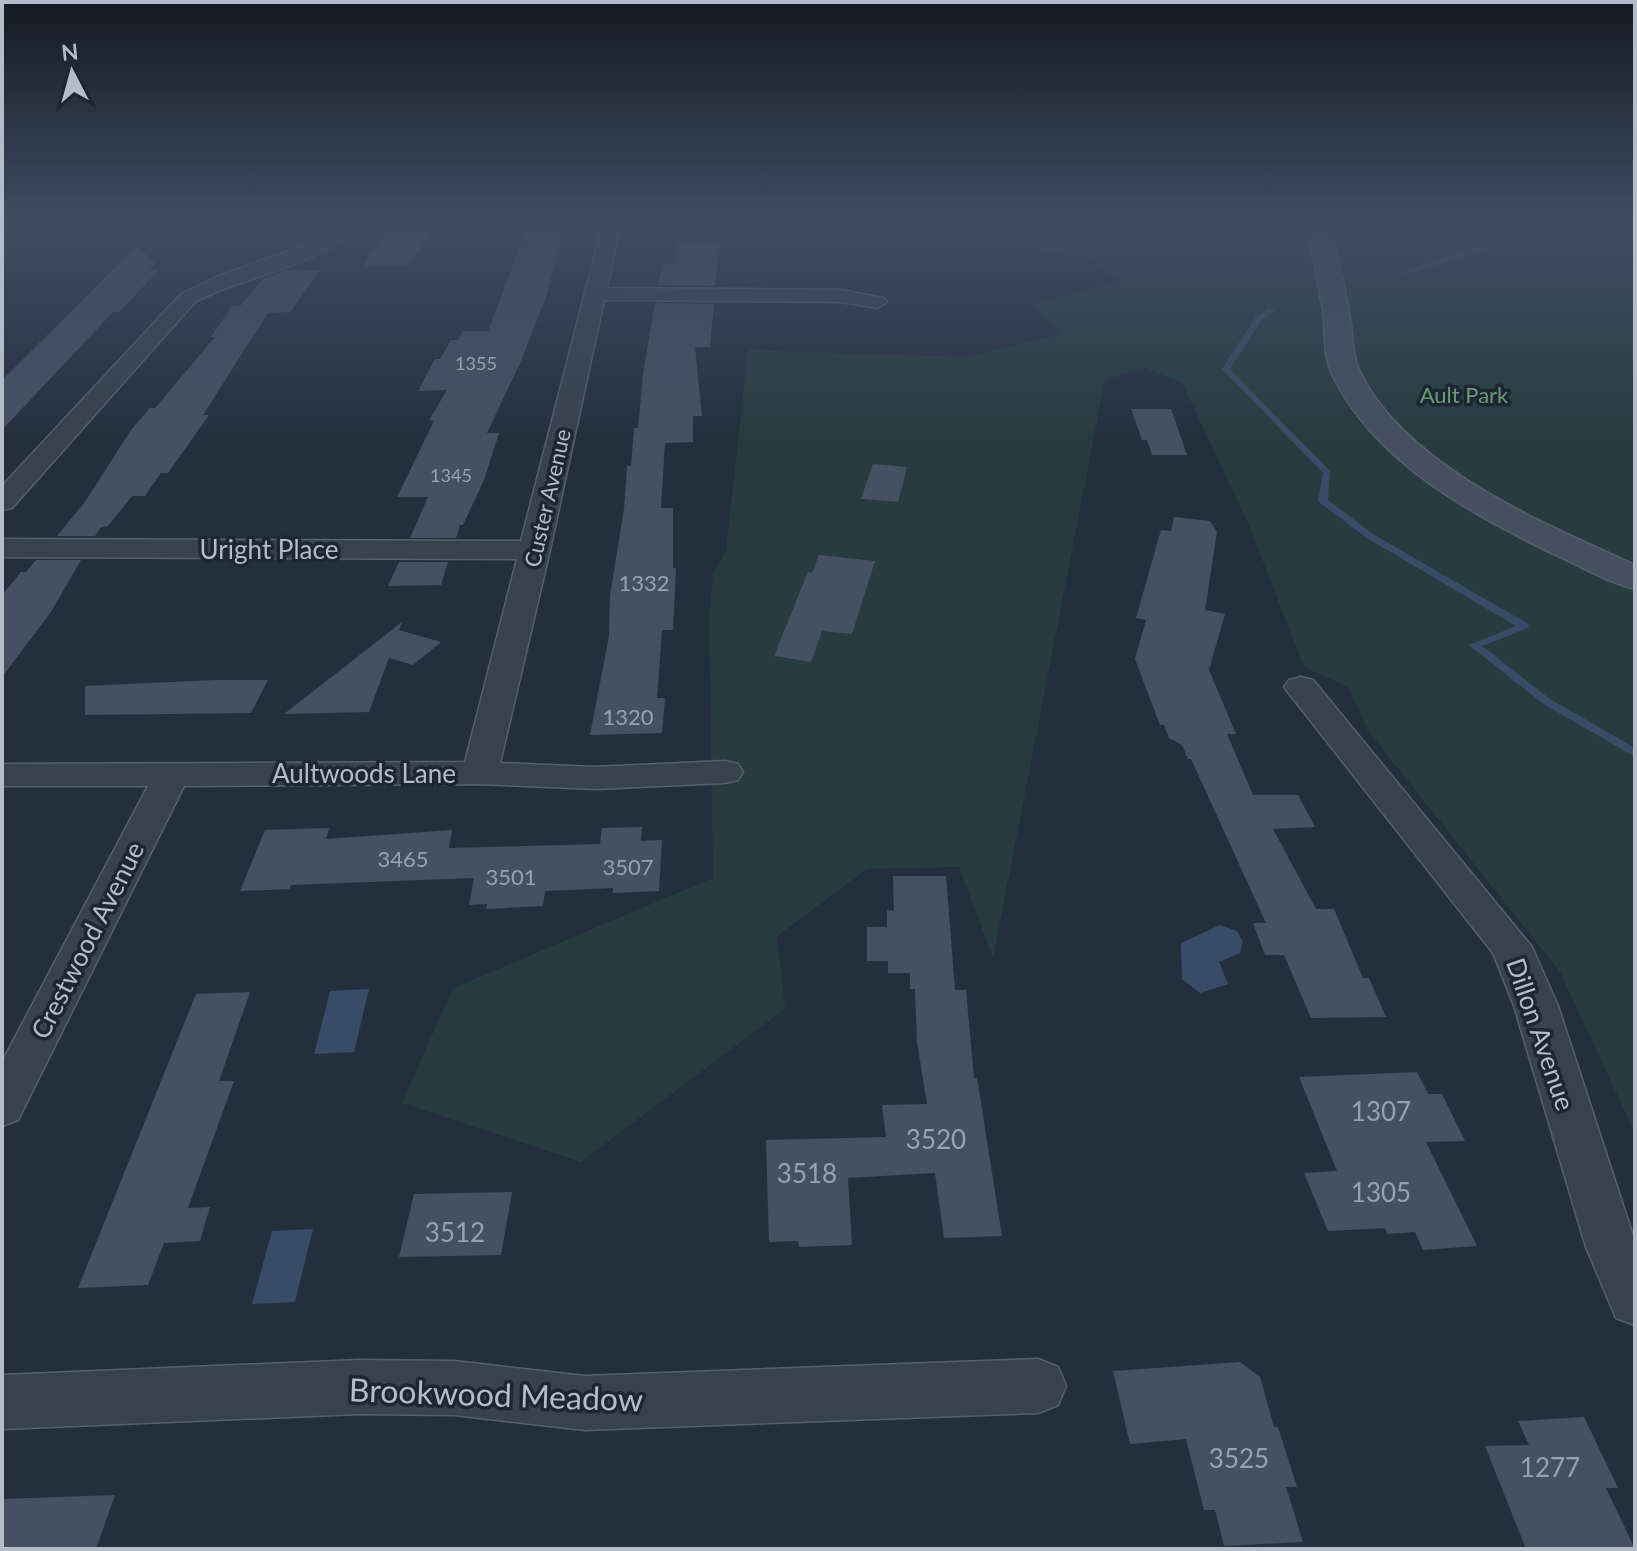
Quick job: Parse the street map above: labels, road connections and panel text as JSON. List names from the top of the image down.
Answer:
{
  "streets": {
    "street": [
      "Custer Avenue",
      "Uright Place",
      "Aultwoods Lane",
      "Crestwood Avenue",
      "Dillon Avenue",
      "Brookwood Meadow"
    ]
  },
  "crossings": [
    ["Custer Avenue", "Uright Place"],
    ["Custer Avenue", "Aultwoods Lane"],
    ["Aultwoods Lane", "Crestwood Avenue"]
  ],
  "parks": ["Ault Park"],
  "house_numbers": [
    "1355",
    "1345",
    "1332",
    "1320",
    "3465",
    "3507",
    "3501",
    "1307",
    "3520",
    "3518",
    "1305",
    "3512",
    "3525",
    "1277"
  ],
  "north": "top"
}
